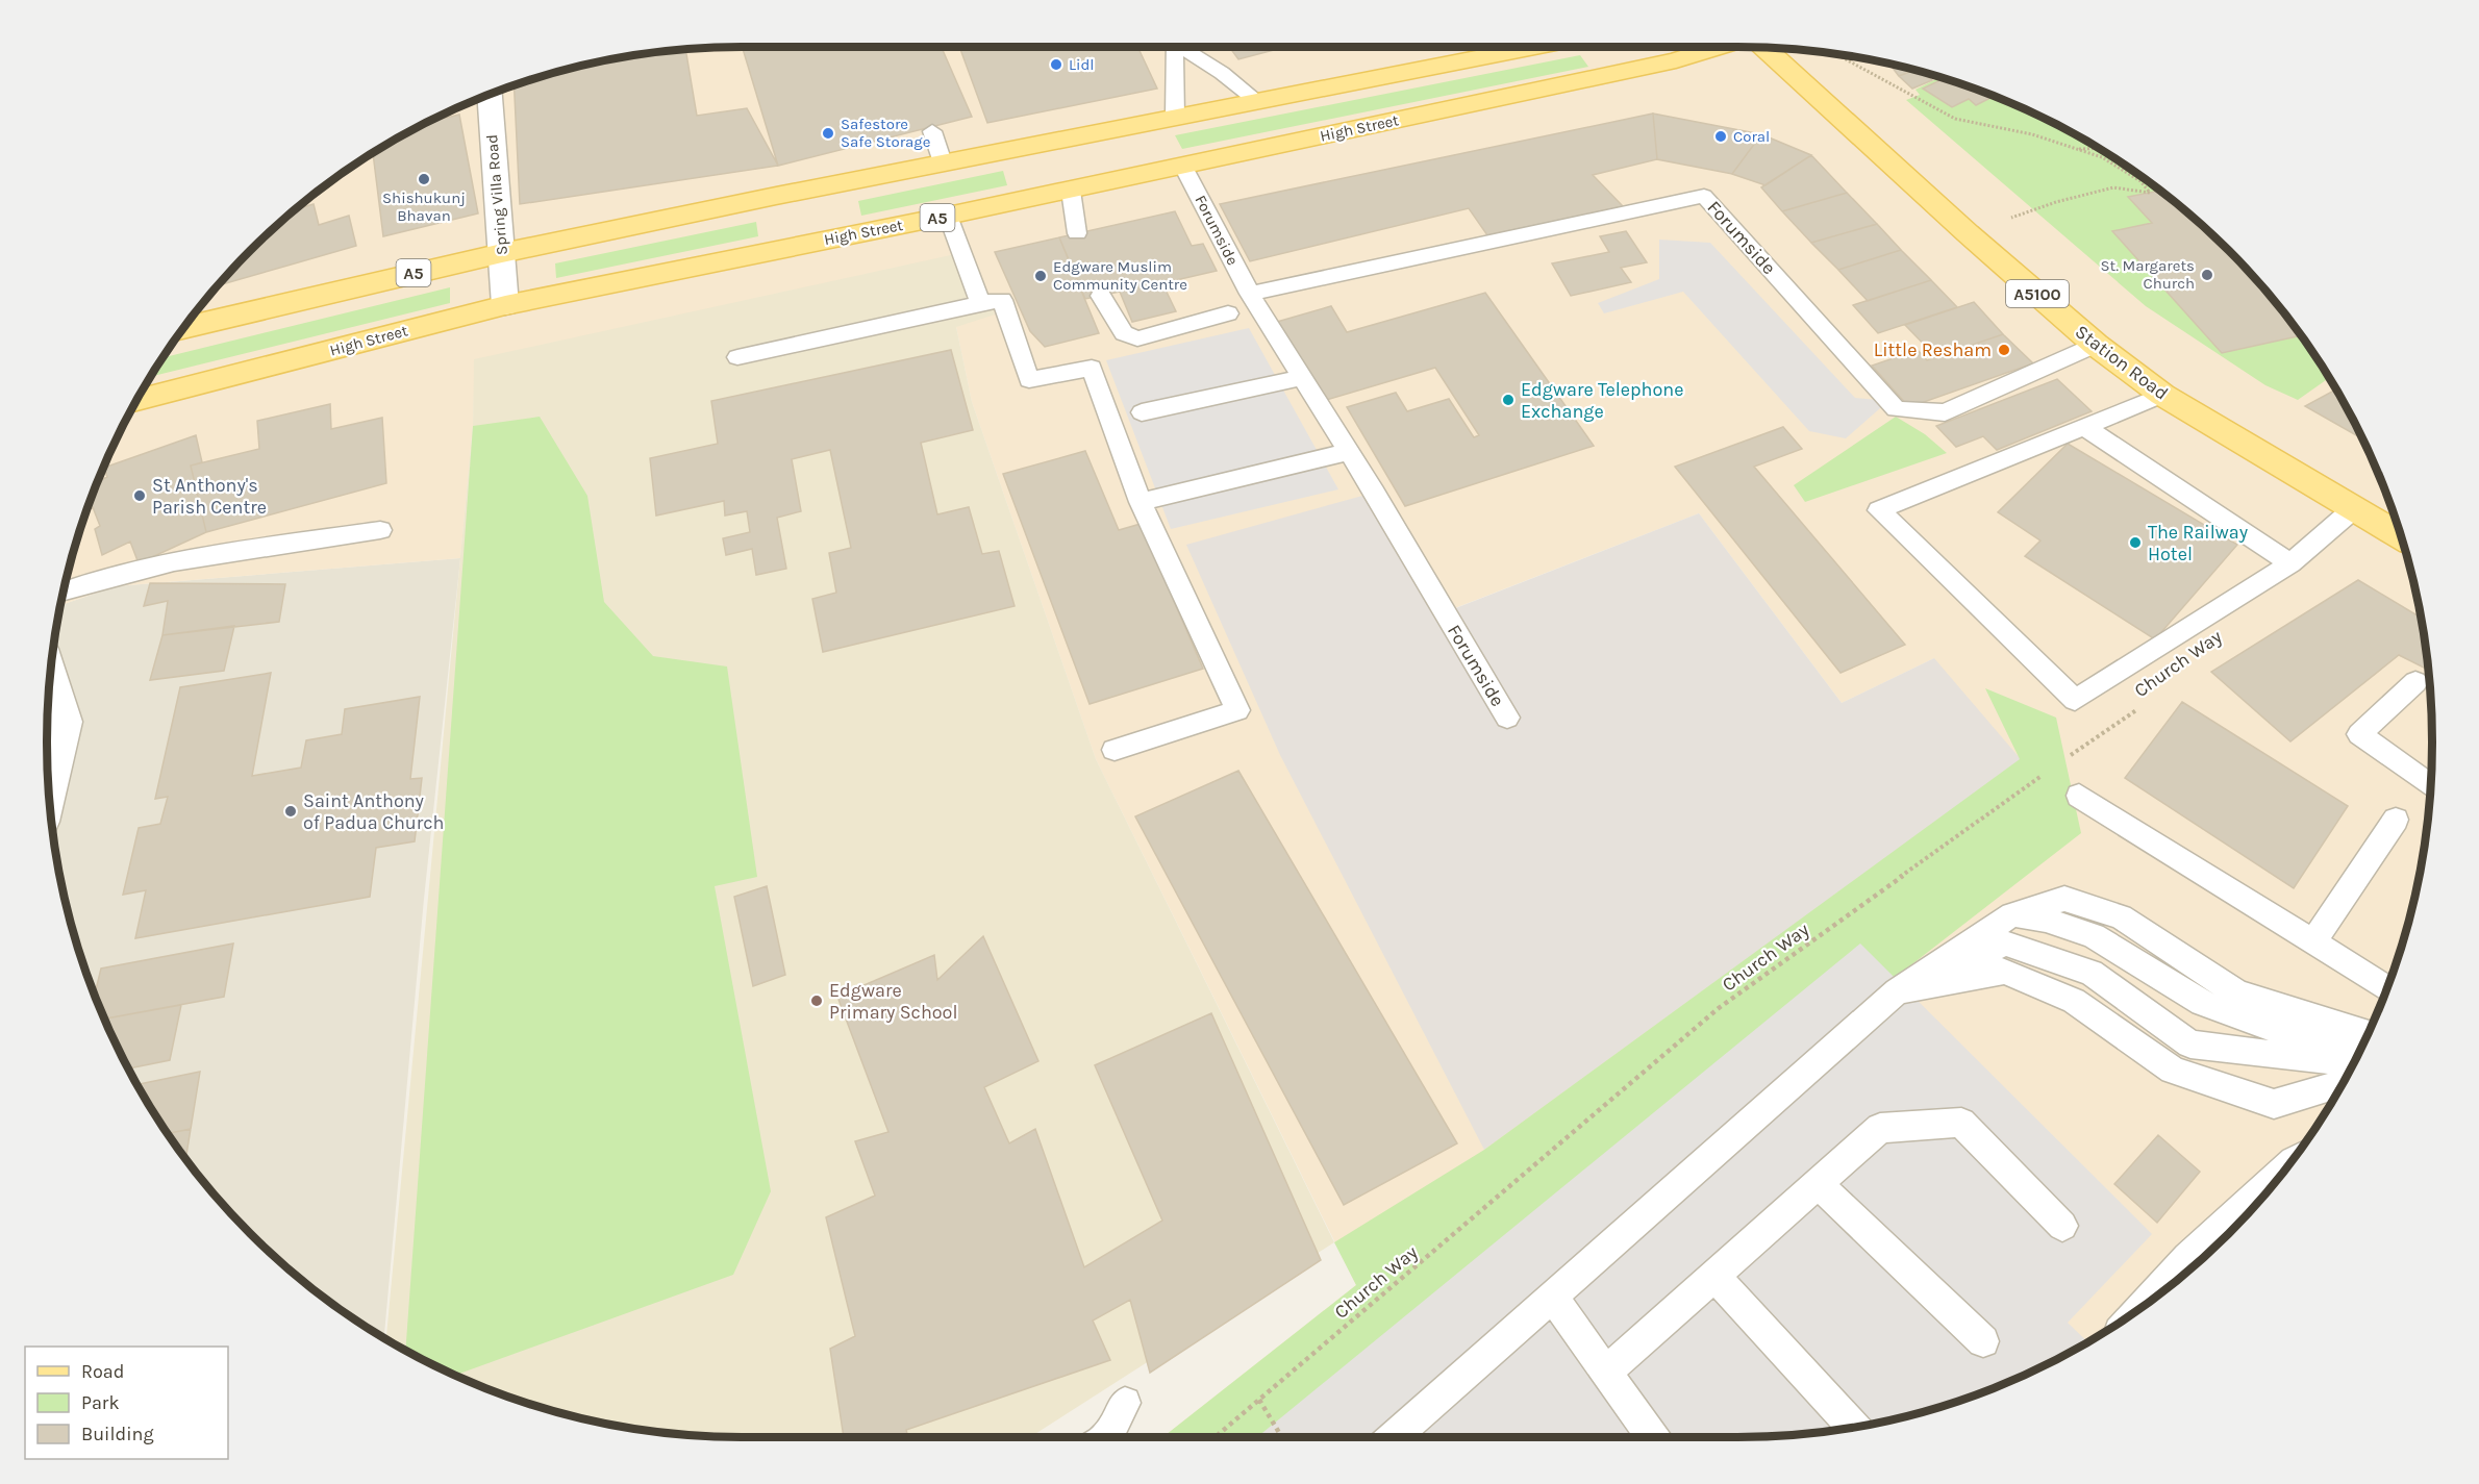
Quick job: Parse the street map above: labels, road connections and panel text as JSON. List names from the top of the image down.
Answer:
{
  "streets": {
    "main road": [
      "High Street",
      "A5",
      "A5100",
      "Station Road"
    ],
    "street": ["Spring Villa Road"],
    "lane": ["Forumside"],
    "path": ["Church Way"]
  },
  "crossings": [
    ["High Street", "Spring Villa Road"],
    ["High Street", "Forumside"],
    ["Spring Villa Road", "A5"],
    ["Forumside", "Station Road"]
  ],
  "places": [
    "Lidl",
    "Safestore Safe Storage",
    "Coral",
    "Shishukunj Bhavan",
    "St. Margarets Church",
    "Edgware Muslim Community Centre",
    "Little Resham",
    "Edgware Telephone Exchange",
    "St Anthony's Parish Centre",
    "The Railway Hotel",
    "Saint Anthony of Padua Church",
    "Edgware Primary School"
  ],
  "legend": ["Road", "Park", "Building"]
}
